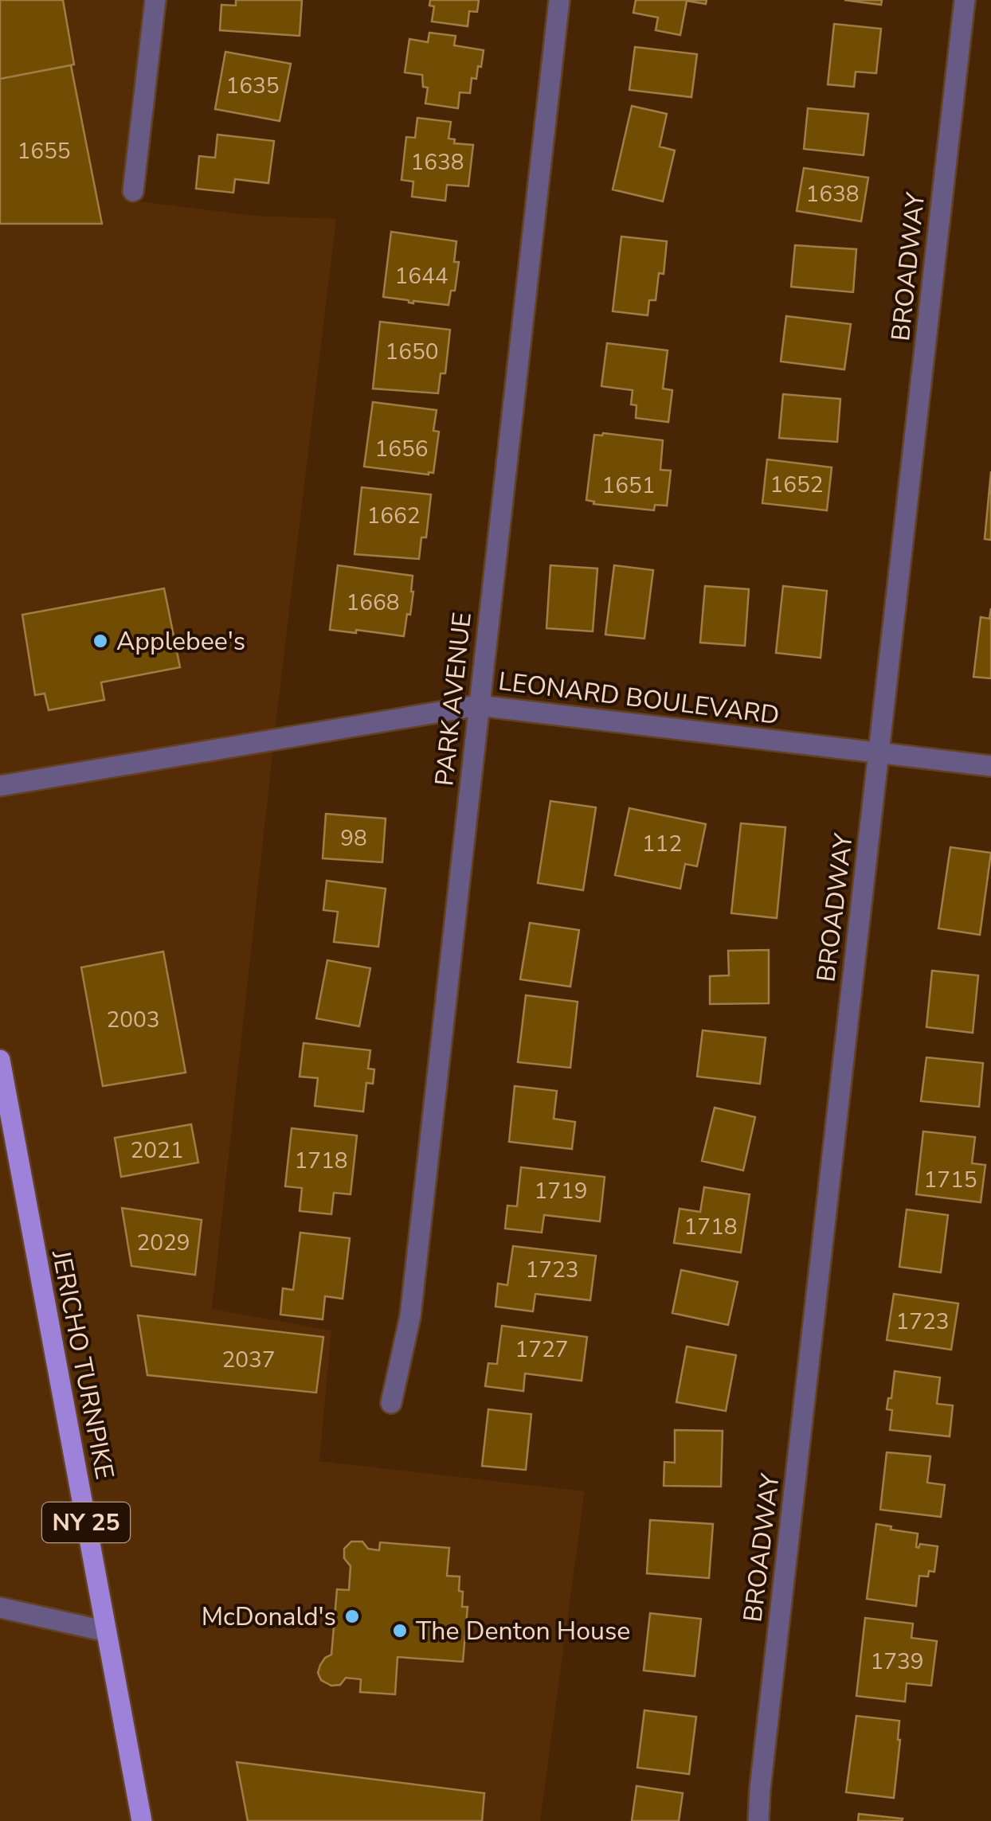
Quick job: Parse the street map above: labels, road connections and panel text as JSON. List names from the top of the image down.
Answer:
{
  "streets": {
    "main road": ["JERICHO TURNPIKE", "NY 25"],
    "street": ["BROADWAY", "LEONARD BOULEVARD", "PARK AVENUE"]
  },
  "crossings": [
    ["BROADWAY", "LEONARD BOULEVARD"],
    ["LEONARD BOULEVARD", "PARK AVENUE"]
  ],
  "places": ["Applebee's", "McDonald's", "The Denton House"],
  "house_numbers": [
    "1635",
    "1655",
    "1638",
    "1638",
    "1644",
    "1650",
    "1656",
    "1652",
    "1651",
    "1662",
    "1668",
    "98",
    "112",
    "2003",
    "2021",
    "1718",
    "1715",
    "1719",
    "1718",
    "2029",
    "1723",
    "1723",
    "1727",
    "2037",
    "1739"
  ]
}
